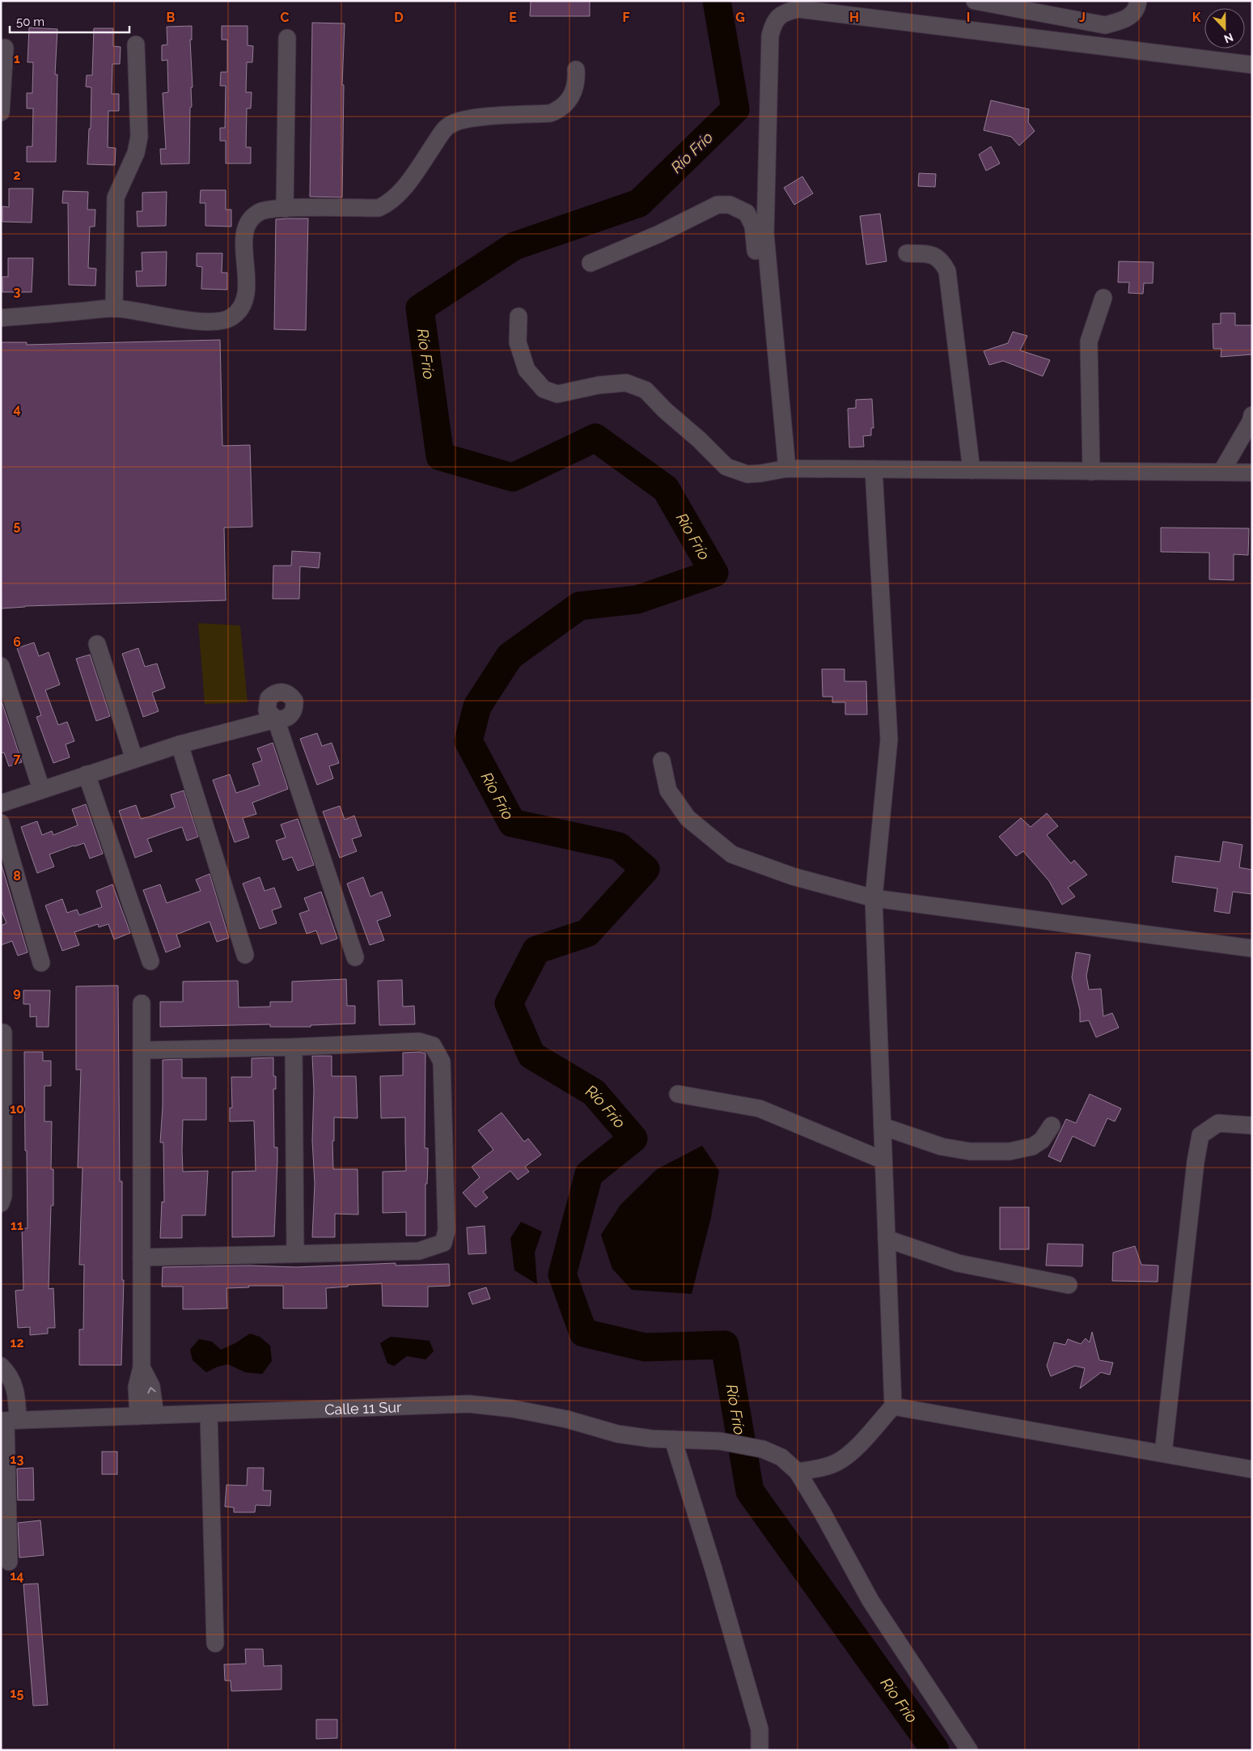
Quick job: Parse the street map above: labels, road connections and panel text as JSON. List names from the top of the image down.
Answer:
{
  "streets": {
    "street": ["Calle 11 Sur"]
  },
  "water": ["Río Frío"],
  "scale_bar": "50 m",
  "north": "bottom",
  "grid": {
    "columns": [
      "B",
      "C",
      "D",
      "E",
      "F",
      "G",
      "H",
      "I",
      "J",
      "K"
    ],
    "rows": [
      "1",
      "2",
      "3",
      "4",
      "5",
      "6",
      "7",
      "8",
      "9",
      "10",
      "11",
      "12",
      "13",
      "14",
      "15"
    ]
  }
}
